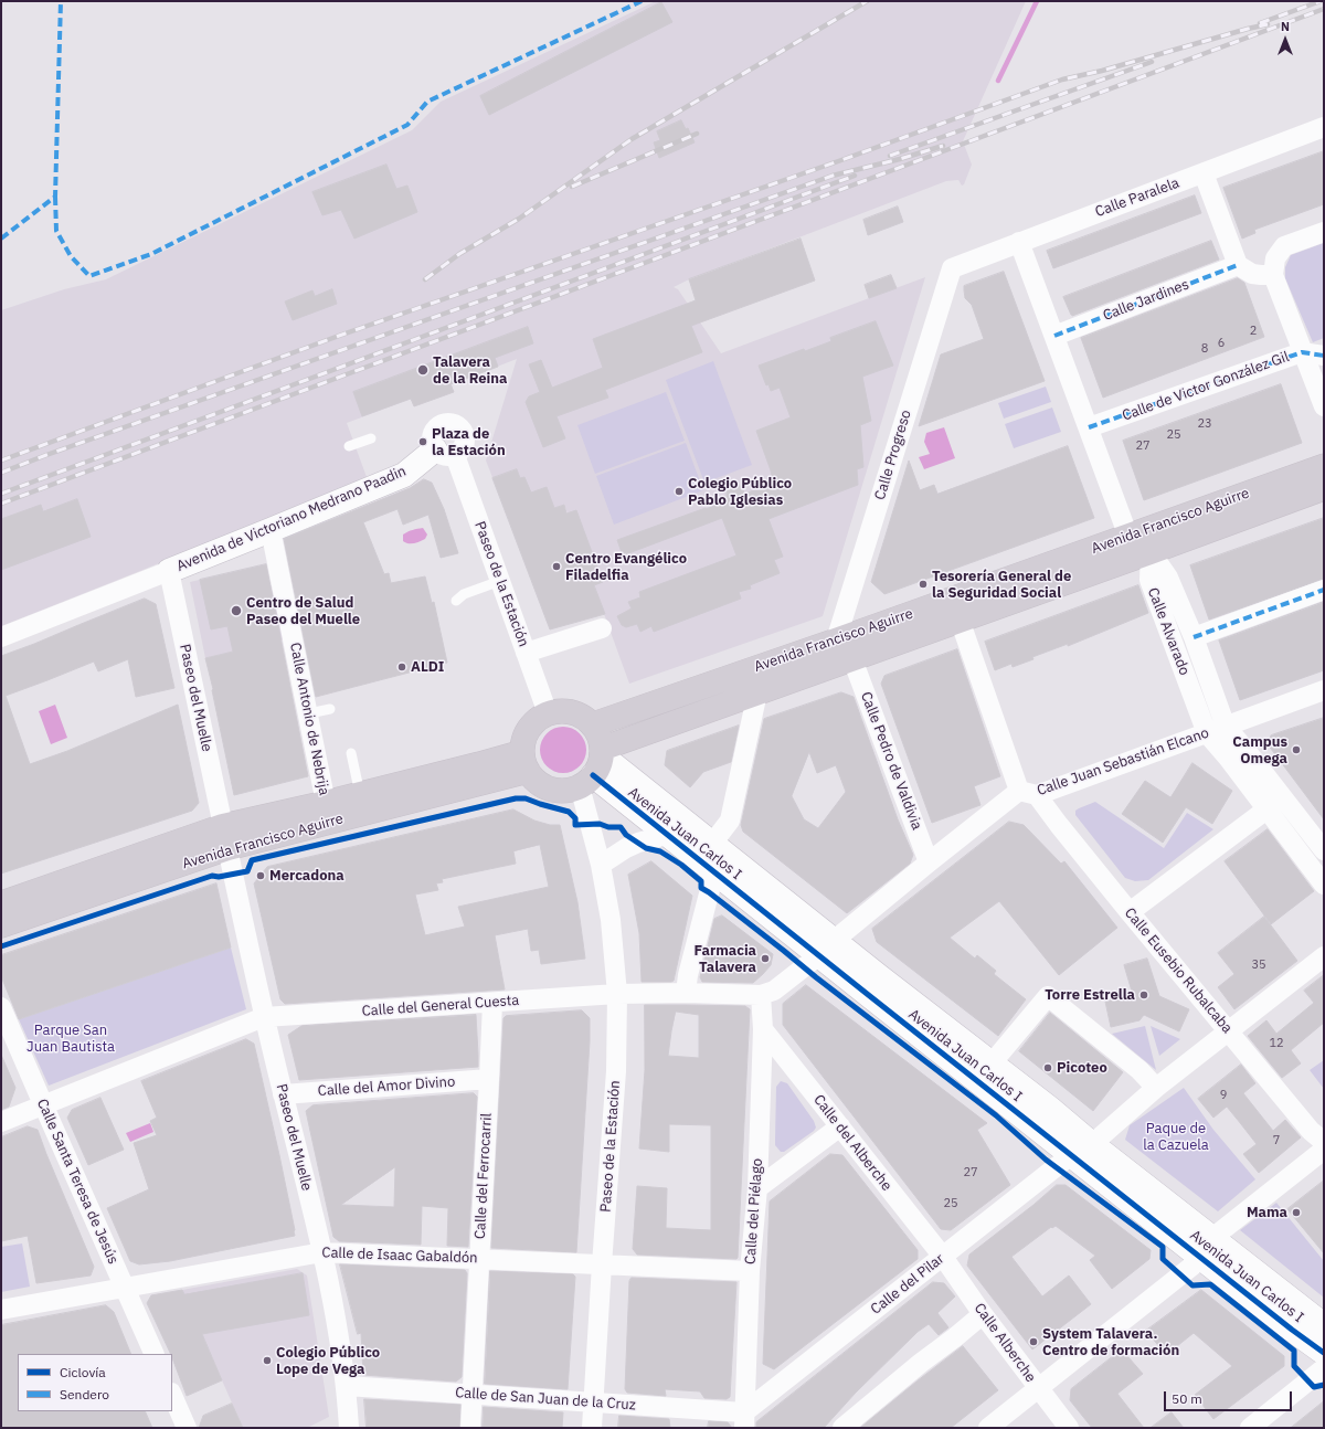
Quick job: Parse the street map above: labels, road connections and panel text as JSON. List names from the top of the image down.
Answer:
{
  "streets": {
    "main road": ["Avenida Francisco Aguirre"],
    "street": [
      "Calle Paralela",
      "Calle Jardines",
      "Calle de Victor González Gil",
      "Calle Progreso",
      "Avenida de Victoriano Medrano Paadin",
      "Paseo de la Estación",
      "Calle Alvarado",
      "Paseo del Muelle",
      "Calle Antonio de Nebrija",
      "Calle Pedro de Valdivia",
      "Calle Juan Sebastián Elcano",
      "Avenida Juan Carlos I",
      "Calle Eusebio Rubalcaba",
      "Calle del General Cuesta",
      "Calle del Amor Divino",
      "Calle del Alberche",
      "Calle del Ferrocarril",
      "Calle Santa Teresa de Jesús",
      "Calle del Piélago",
      "Calle de Isaac Gabaldón",
      "Calle del Pilar",
      "Calle Alberche",
      "Calle de San Juan de la Cruz"
    ]
  },
  "crossings": [
    ["Calle Paralela", "Calle Progreso"],
    ["Calle Progreso", "Avenida Francisco Aguirre"],
    ["Avenida de Victoriano Medrano Paadin", "Paseo de la Estación"],
    ["Avenida de Victoriano Medrano Paadin", "Paseo del Muelle"],
    ["Avenida de Victoriano Medrano Paadin", "Calle Antonio de Nebrija"],
    ["Avenida Francisco Aguirre", "Paseo de la Estación"],
    ["Avenida Francisco Aguirre", "Calle Alvarado"],
    ["Avenida Francisco Aguirre", "Paseo del Muelle"],
    ["Avenida Francisco Aguirre", "Calle Antonio de Nebrija"],
    ["Avenida Francisco Aguirre", "Calle Pedro de Valdivia"],
    ["Avenida Francisco Aguirre", "Avenida Juan Carlos I"],
    ["Avenida Francisco Aguirre", "Calle Eusebio Rubalcaba"],
    ["Paseo de la Estación", "Avenida Juan Carlos I"],
    ["Paseo de la Estación", "Calle del General Cuesta"],
    ["Paseo de la Estación", "Calle de Isaac Gabaldón"],
    ["Paseo de la Estación", "Calle de San Juan de la Cruz"],
    ["Calle Alvarado", "Calle Juan Sebastián Elcano"],
    ["Paseo del Muelle", "Calle del General Cuesta"],
    ["Paseo del Muelle", "Calle del Amor Divino"],
    ["Paseo del Muelle", "Calle de Isaac Gabaldón"],
    ["Paseo del Muelle", "Calle de San Juan de la Cruz"],
    ["Calle Pedro de Valdivia", "Calle Juan Sebastián Elcano"],
    ["Calle Juan Sebastián Elcano", "Avenida Juan Carlos I"],
    ["Calle Juan Sebastián Elcano", "Calle Eusebio Rubalcaba"],
    ["Calle Juan Sebastián Elcano", "Calle del General Cuesta"],
    ["Calle Juan Sebastián Elcano", "Calle del Piélago"],
    ["Avenida Juan Carlos I", "Calle del Pilar"],
    ["Calle del General Cuesta", "Calle del Ferrocarril"],
    ["Calle del General Cuesta", "Calle Santa Teresa de Jesús"],
    ["Calle del General Cuesta", "Calle del Piélago"],
    ["Calle del Amor Divino", "Calle del Ferrocarril"],
    ["Calle del Alberche", "Calle del Piélago"],
    ["Calle del Alberche", "Calle del Pilar"],
    ["Calle del Alberche", "Calle Alberche"],
    ["Calle del Ferrocarril", "Calle de Isaac Gabaldón"],
    ["Calle del Ferrocarril", "Calle de San Juan de la Cruz"],
    ["Calle Santa Teresa de Jesús", "Calle de Isaac Gabaldón"],
    ["Calle del Piélago", "Calle de Isaac Gabaldón"],
    ["Calle del Piélago", "Calle del Pilar"],
    ["Calle del Piélago", "Calle de San Juan de la Cruz"],
    ["Calle del Pilar", "Calle Alberche"],
    ["Calle del Pilar", "Calle de San Juan de la Cruz"]
  ],
  "parks": ["Parque San Juan Bautista", "Paque de la Cazuela"],
  "places": [
    "Talavera de la Reina",
    "Plaza de la Estación",
    "Colegio Público Pablo Iglesias",
    "Centro Evangélico Filadelfia",
    "Tesorería General de la Seguridad Social",
    "Centro de Salud Paseo del Muelle",
    "ALDI",
    "Campus Omega",
    "Mercadona",
    "Farmacia Talavera",
    "Torre Estrella",
    "Picoteo",
    "Mama",
    "System Talavera. Centro de formación",
    "Colegio Público Lope de Vega"
  ],
  "house_numbers": [
    "2",
    "6",
    "8",
    "23",
    "25",
    "27",
    "35",
    "12",
    "9",
    "7",
    "27",
    "25"
  ],
  "legend": ["Ciclovía", "Sendero"],
  "scale_bar": "50 m",
  "north": "top"
}
